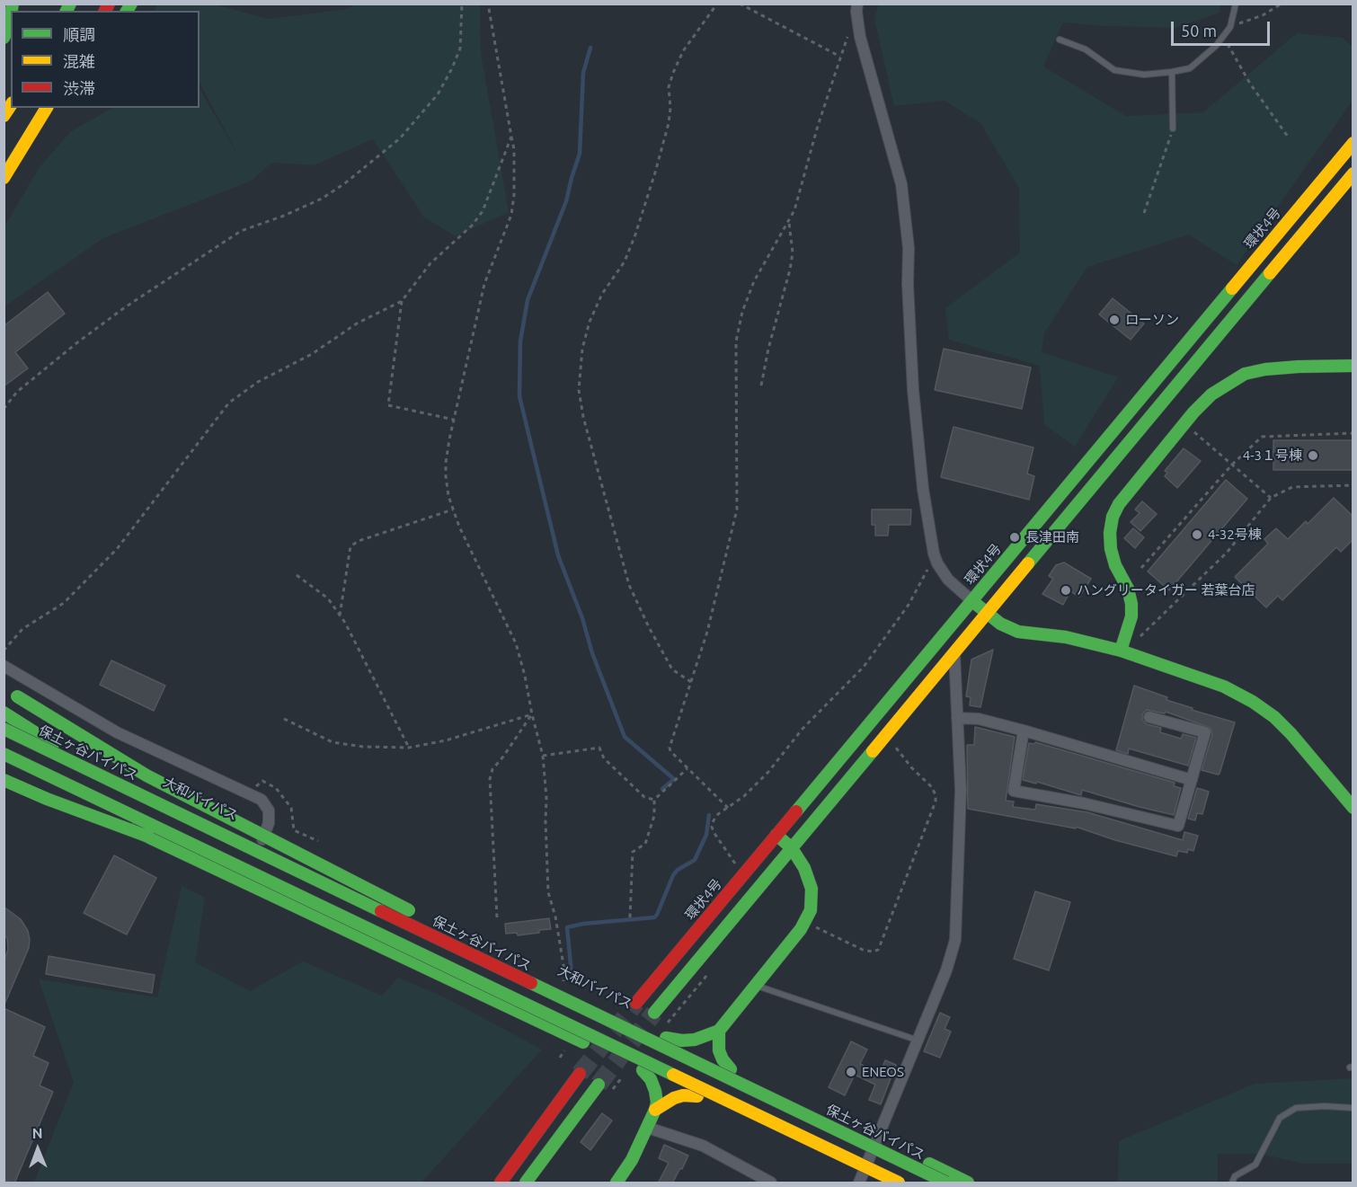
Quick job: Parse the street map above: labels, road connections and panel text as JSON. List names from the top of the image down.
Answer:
{
  "streets": {
    "main road": ["環状4号", "保土ヶ谷バイパス", "大和バイパス"]
  },
  "places": [
    "ローソン",
    "4-3１号棟",
    "4-32号棟",
    "長津田南",
    "ハングリータイガー 若葉台店",
    "ENEOS"
  ],
  "legend": ["順調", "混雑", "渋滞"],
  "scale_bar": "50 m",
  "north": "top"
}
